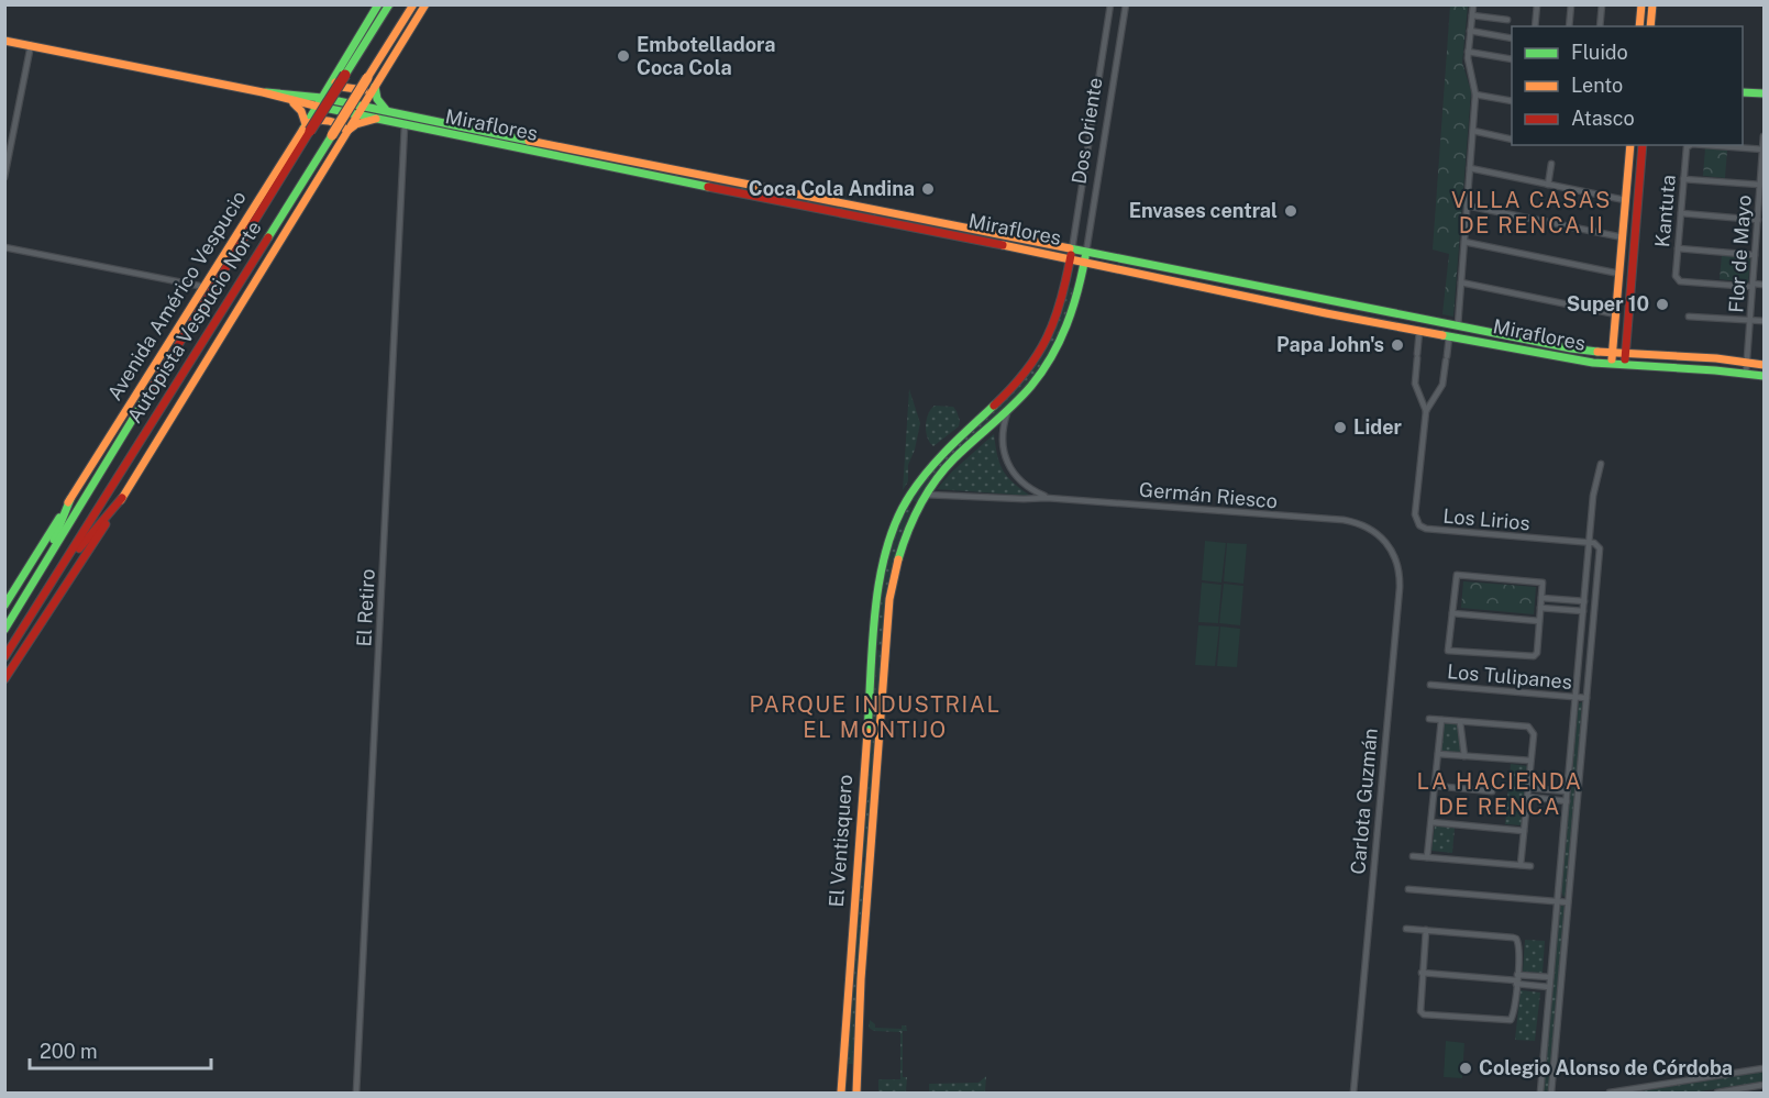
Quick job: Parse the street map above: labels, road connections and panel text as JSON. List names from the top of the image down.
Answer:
{
  "streets": {
    "main road": [
      "Miraflores",
      "Avenida Américo Vespucio",
      "Autopista Vespucio Norte",
      "El Ventisquero"
    ],
    "street": [
      "Dos Oriente",
      "Kantuta",
      "Flor de Mayo",
      "Germán Riesco",
      "Los Lirios",
      "El Retiro",
      "Los Tulipanes",
      "Carlota Guzmán"
    ]
  },
  "crossings": [
    ["Miraflores", "Dos Oriente"],
    ["Miraflores", "Flor de Mayo"],
    ["Miraflores", "Avenida Américo Vespucio"],
    ["Miraflores", "El Retiro"],
    ["Miraflores", "El Ventisquero"],
    ["Dos Oriente", "El Ventisquero"],
    ["Kantuta", "Flor de Mayo"],
    ["Avenida Américo Vespucio", "Autopista Vespucio Norte"],
    ["Germán Riesco", "Carlota Guzmán"],
    ["Germán Riesco", "El Ventisquero"]
  ],
  "districts": ["VILLA CASAS DE RENCA II", "PARQUE INDUSTRIAL EL MONTIJO", "LA HACIENDA DE RENCA"],
  "places": [
    "Embotelladora Coca Cola",
    "Coca Cola Andina",
    "Envases central",
    "Super 10",
    "Papa John's",
    "Lider",
    "Colegio Alonso de Córdoba"
  ],
  "legend": ["Fluido", "Lento", "Atasco"],
  "scale_bar": "200 m"
}
